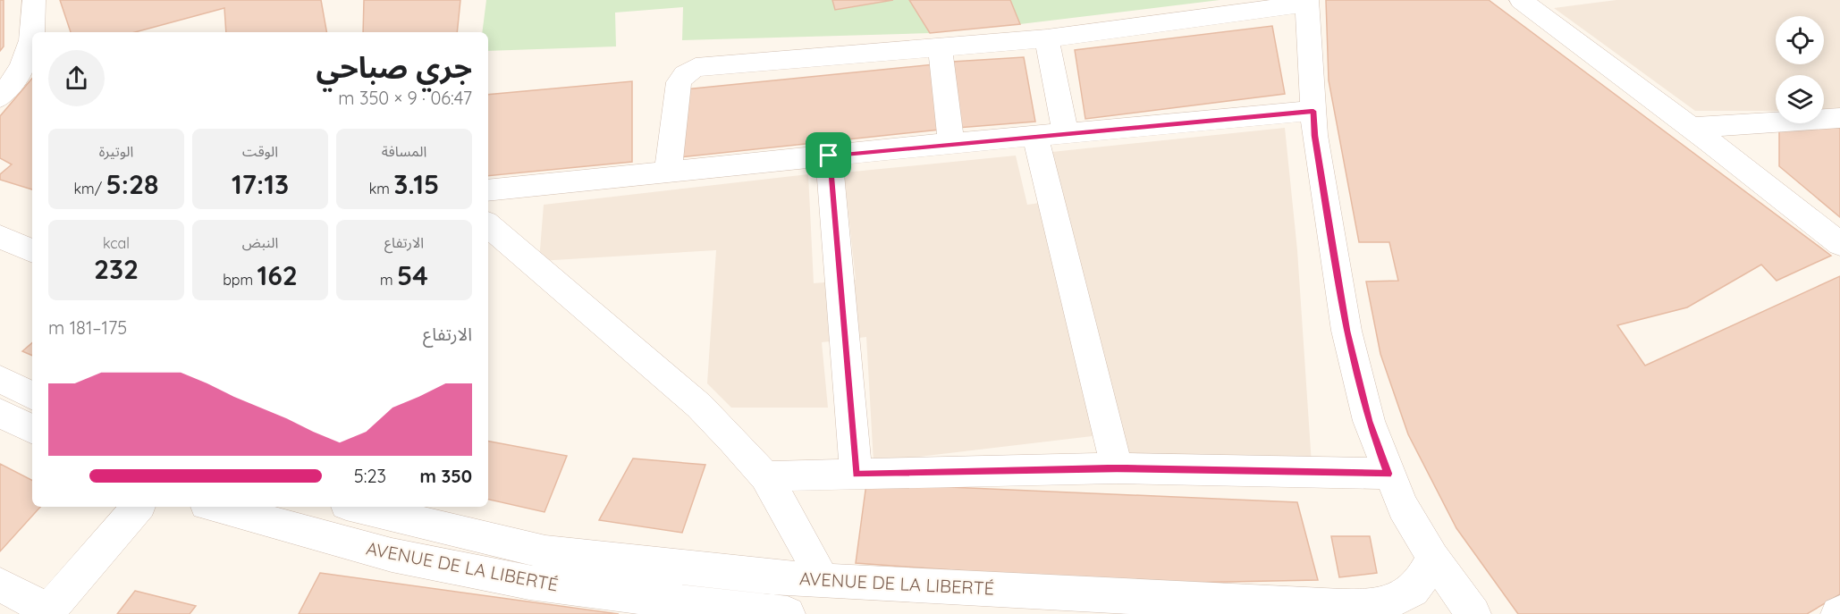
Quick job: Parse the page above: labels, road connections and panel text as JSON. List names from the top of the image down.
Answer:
{
  "streets": {
    "street": ["AVENUE DE LA LIBERTÉ"]
  },
  "page": {
    "heading": ["جري صباحي", "06:47 · 9 × 350 m"],
    "stats": [
      ["المسافة", "3.15 km"],
      ["الوقت", "17:13"],
      ["الوتيرة", "5:28 /km"],
      ["الارتفاع", "54 m"],
      ["النبض", "162 bpm"],
      ["kcal", "232"]
    ],
    "chart": ["الارتفاع", "175–181 m"],
    "list": [
      {
        "name": "350 m",
        "note": "5:23"
      }
    ]
  }
}
